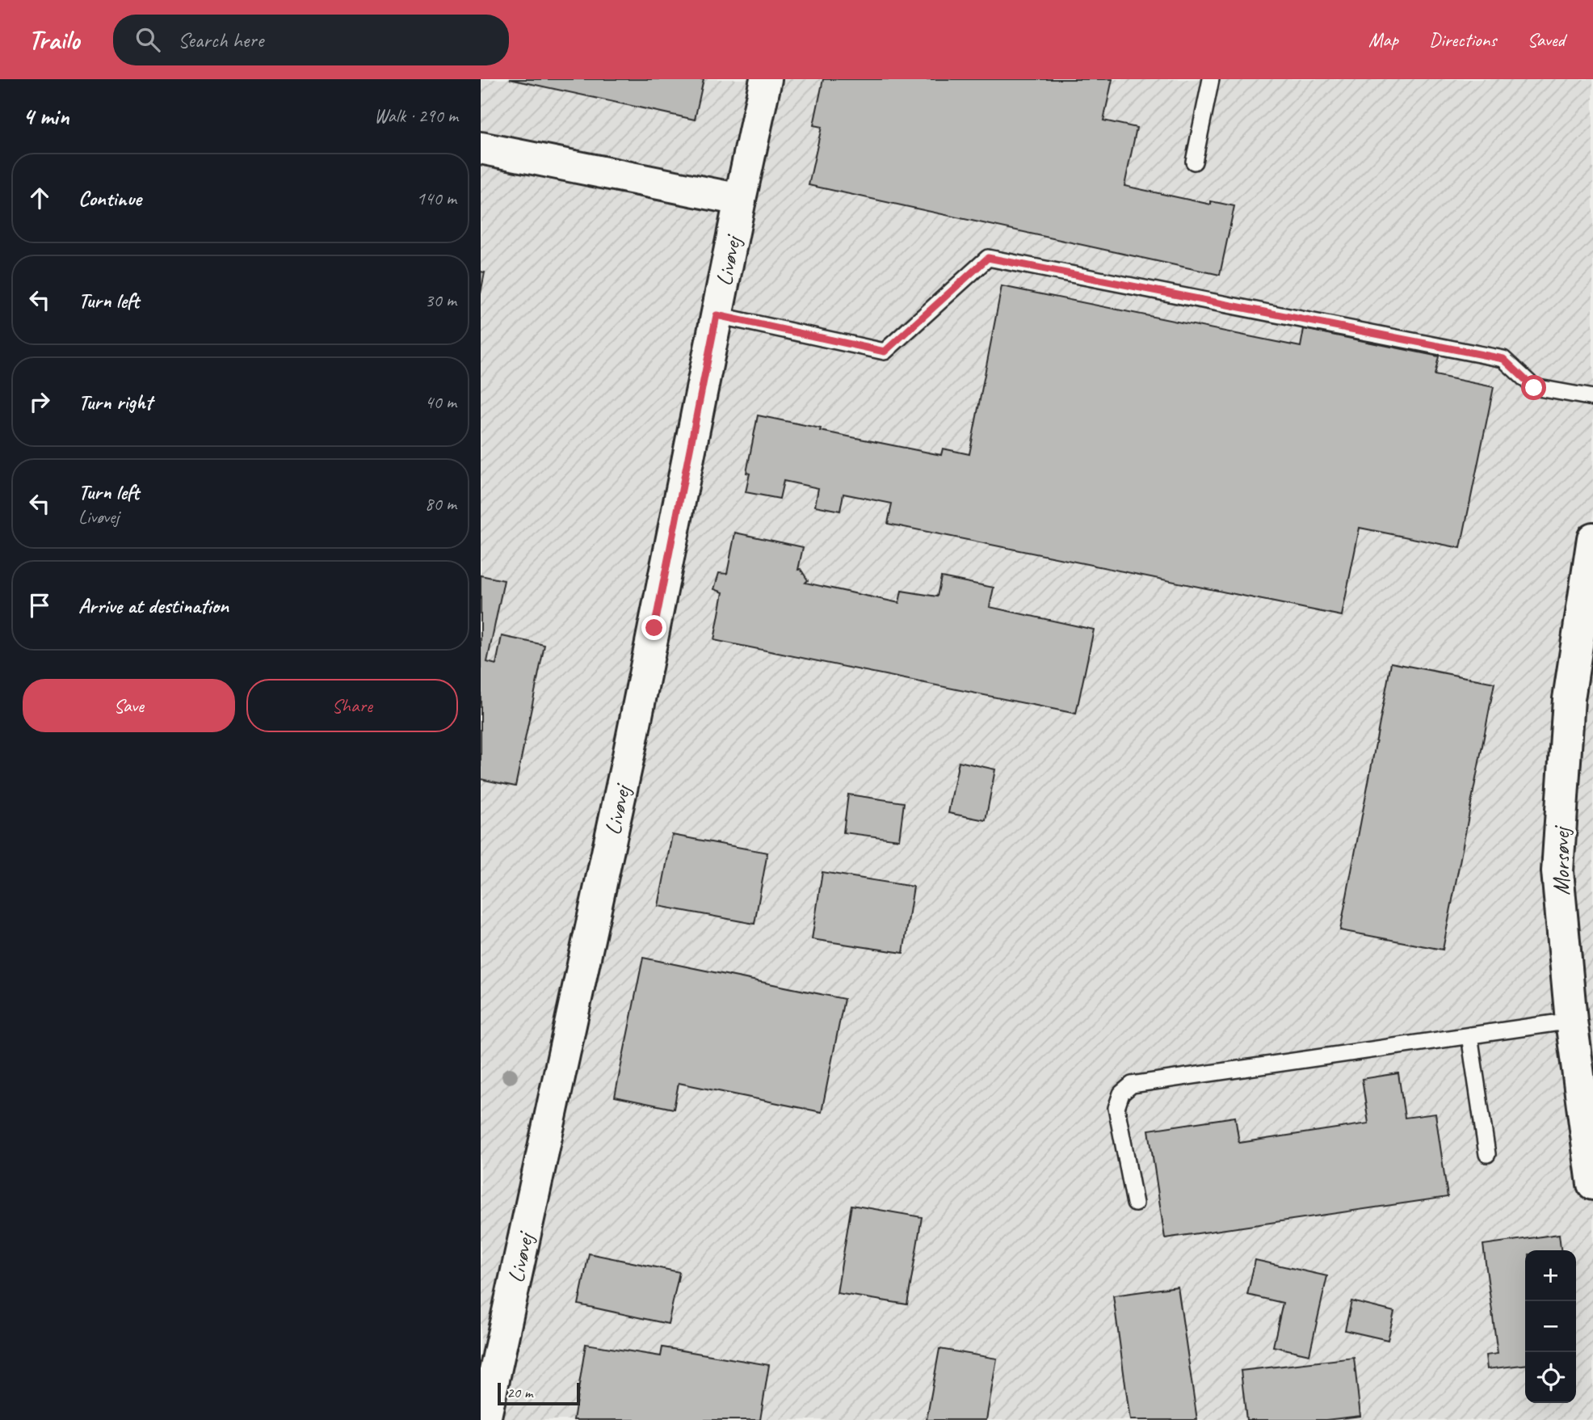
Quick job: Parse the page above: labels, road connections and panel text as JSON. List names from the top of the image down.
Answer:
{
  "streets": {
    "street": ["Livøvej", "Morsøvej"]
  },
  "scale_bar": "20 m",
  "page": {
    "header": "Trailo",
    "search": "Search here",
    "nav": ["Map", "Directions", "Saved"],
    "heading": ["4 min", "Walk · 290 m"],
    "list": [
      ["Continue", "140 m"],
      ["Turn left", "30 m"],
      ["Turn right", "40 m"],
      ["Turn left", "Livøvej", "80 m"],
      "Arrive at destination"
    ],
    "buttons": ["Save", "Share"],
    "map_buttons": ["+", "−"],
    "scale": "20 m"
  }
}
